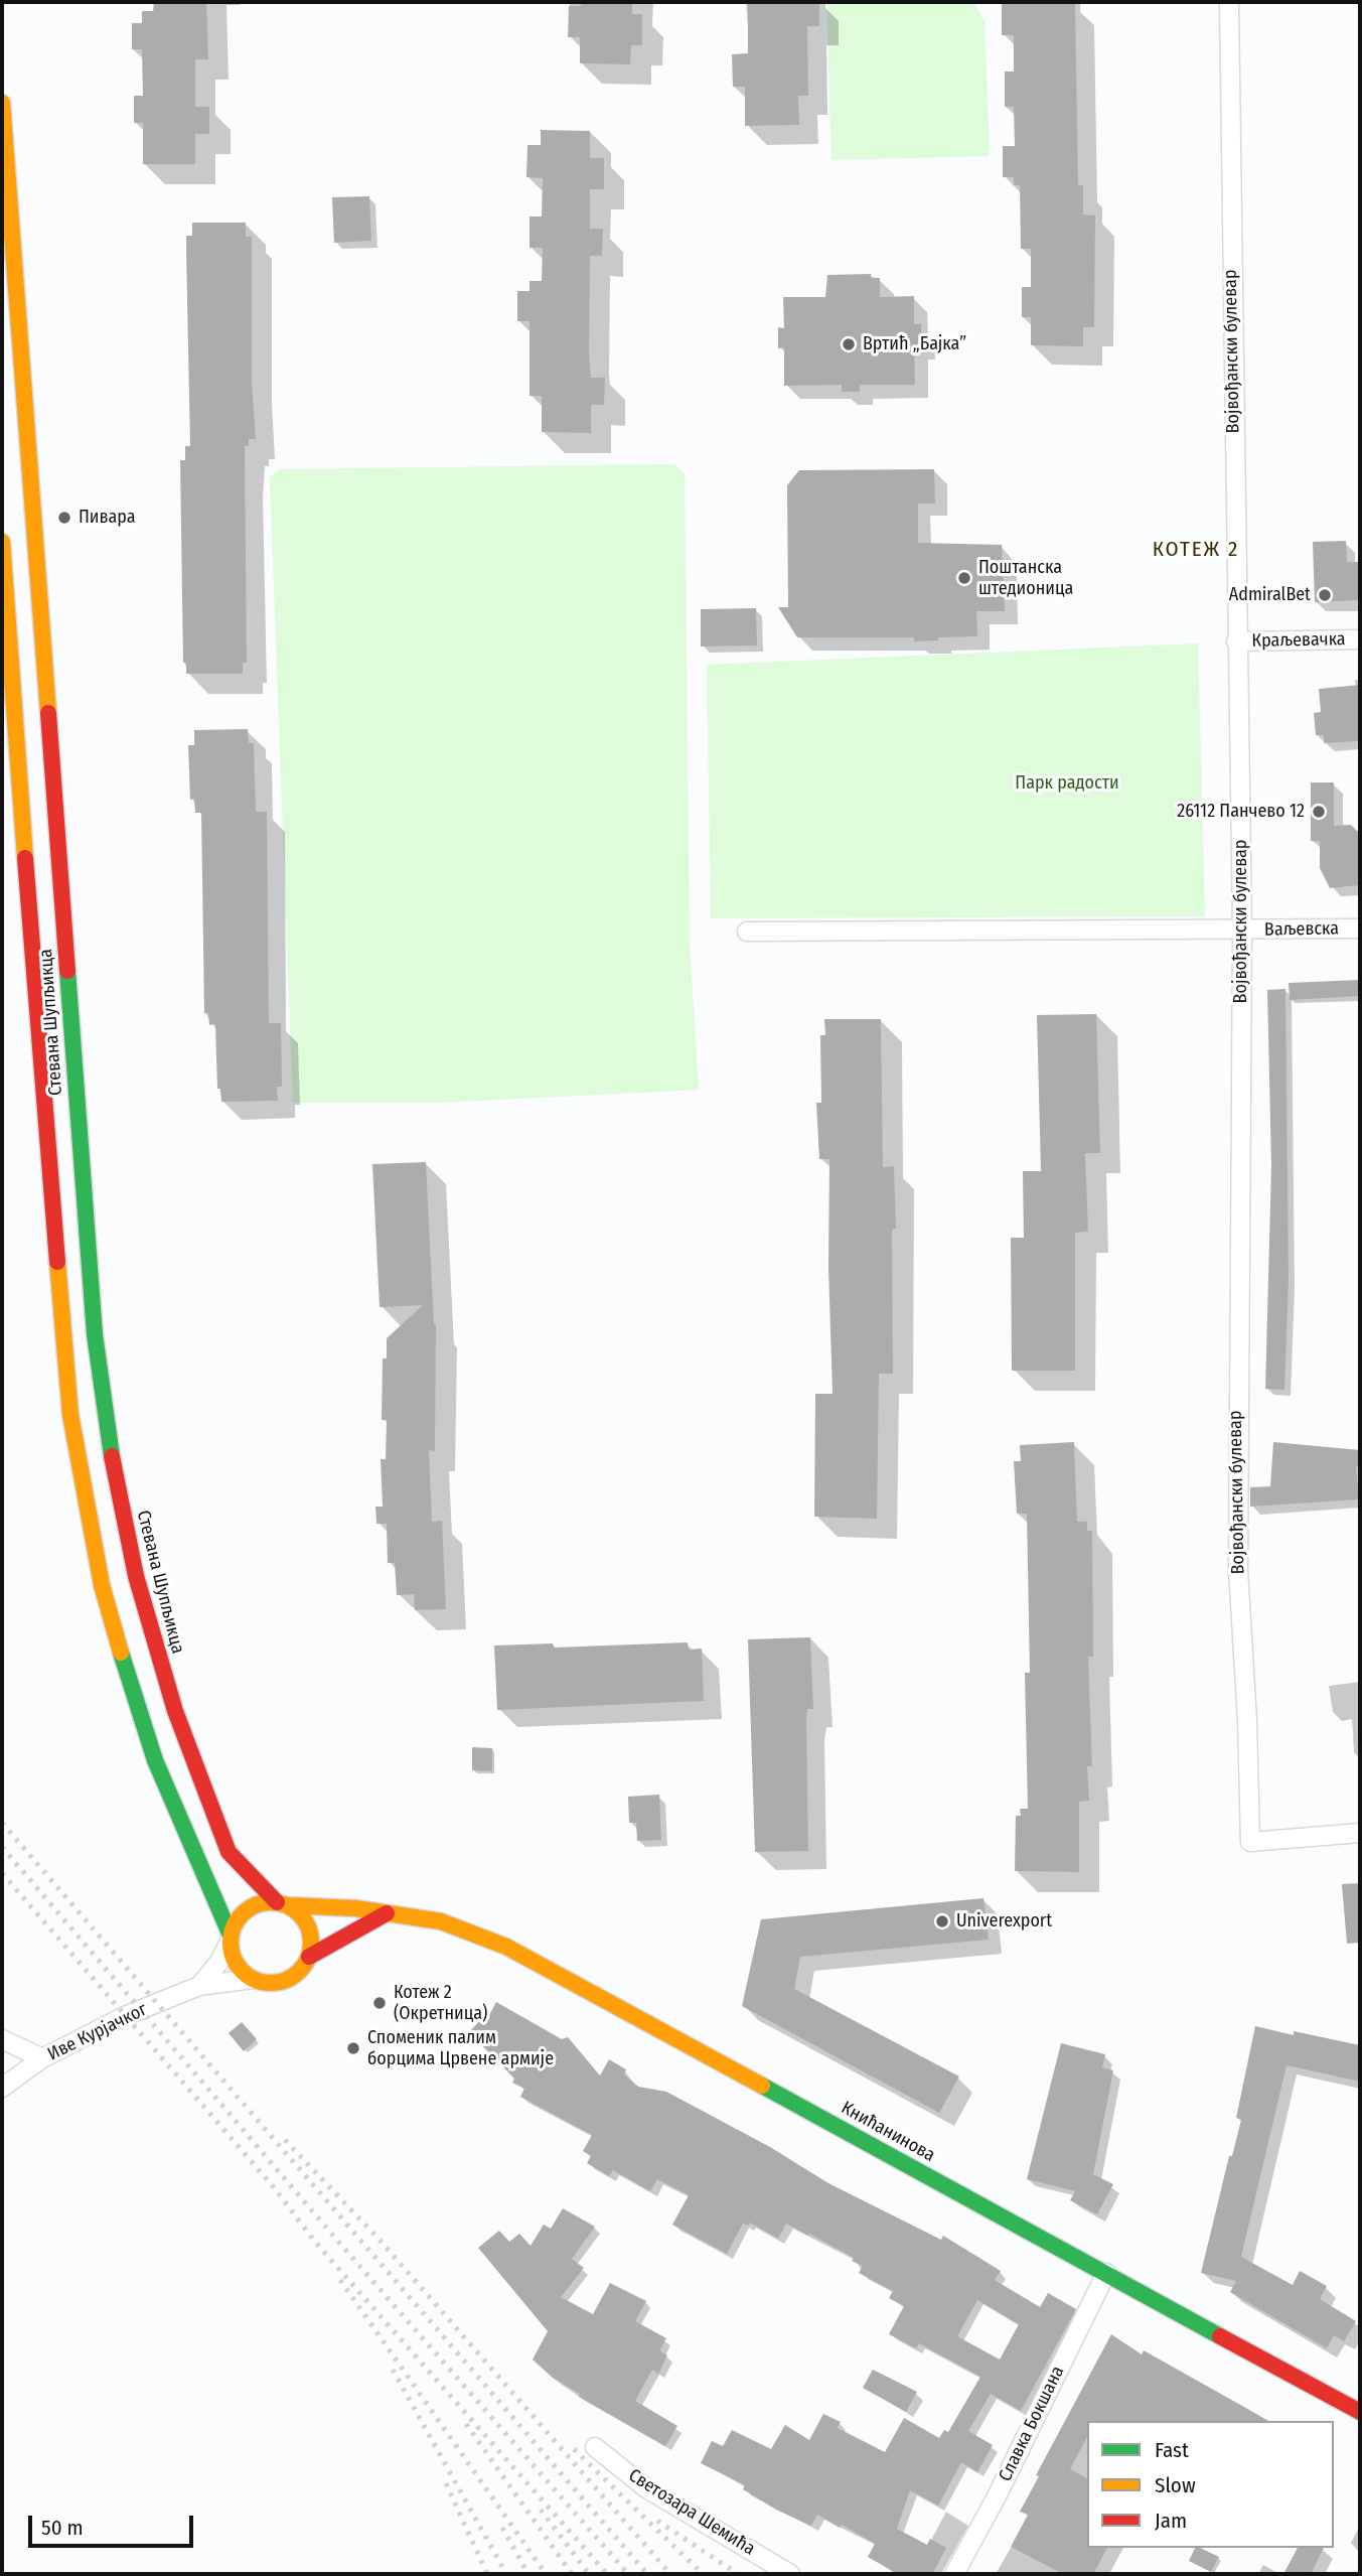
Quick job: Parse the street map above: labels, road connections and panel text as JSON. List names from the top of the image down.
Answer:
{
  "streets": {
    "main road": ["Стевана Шупљикца", "Книћанинова"],
    "street": [
      "Војвођански булевар",
      "Краљевачка",
      "Ваљевска",
      "Иве Курјачког",
      "Славка Бокшана",
      "Светозара Шемића"
    ]
  },
  "crossings": [
    ["Војвођански булевар", "Краљевачка"],
    ["Војвођански булевар", "Ваљевска"],
    ["Стевана Шупљикца", "Иве Курјачког"],
    ["Стевана Шупљикца", "Книћанинова"],
    ["Иве Курјачког", "Книћанинова"],
    ["Книћанинова", "Славка Бокшана"]
  ],
  "districts": ["КОТЕЖ 2"],
  "parks": ["Парк радости"],
  "places": [
    "Вртић „Бајка”",
    "Пивара",
    "Поштанска штедионица",
    "AdmiralBet",
    "26112 Панчево 12",
    "Univerexport",
    "Котеж 2 (Окретница)",
    "Споменик палим борцима Црвене армије"
  ],
  "legend": ["Fast", "Slow", "Jam"],
  "scale_bar": "50 m"
}
